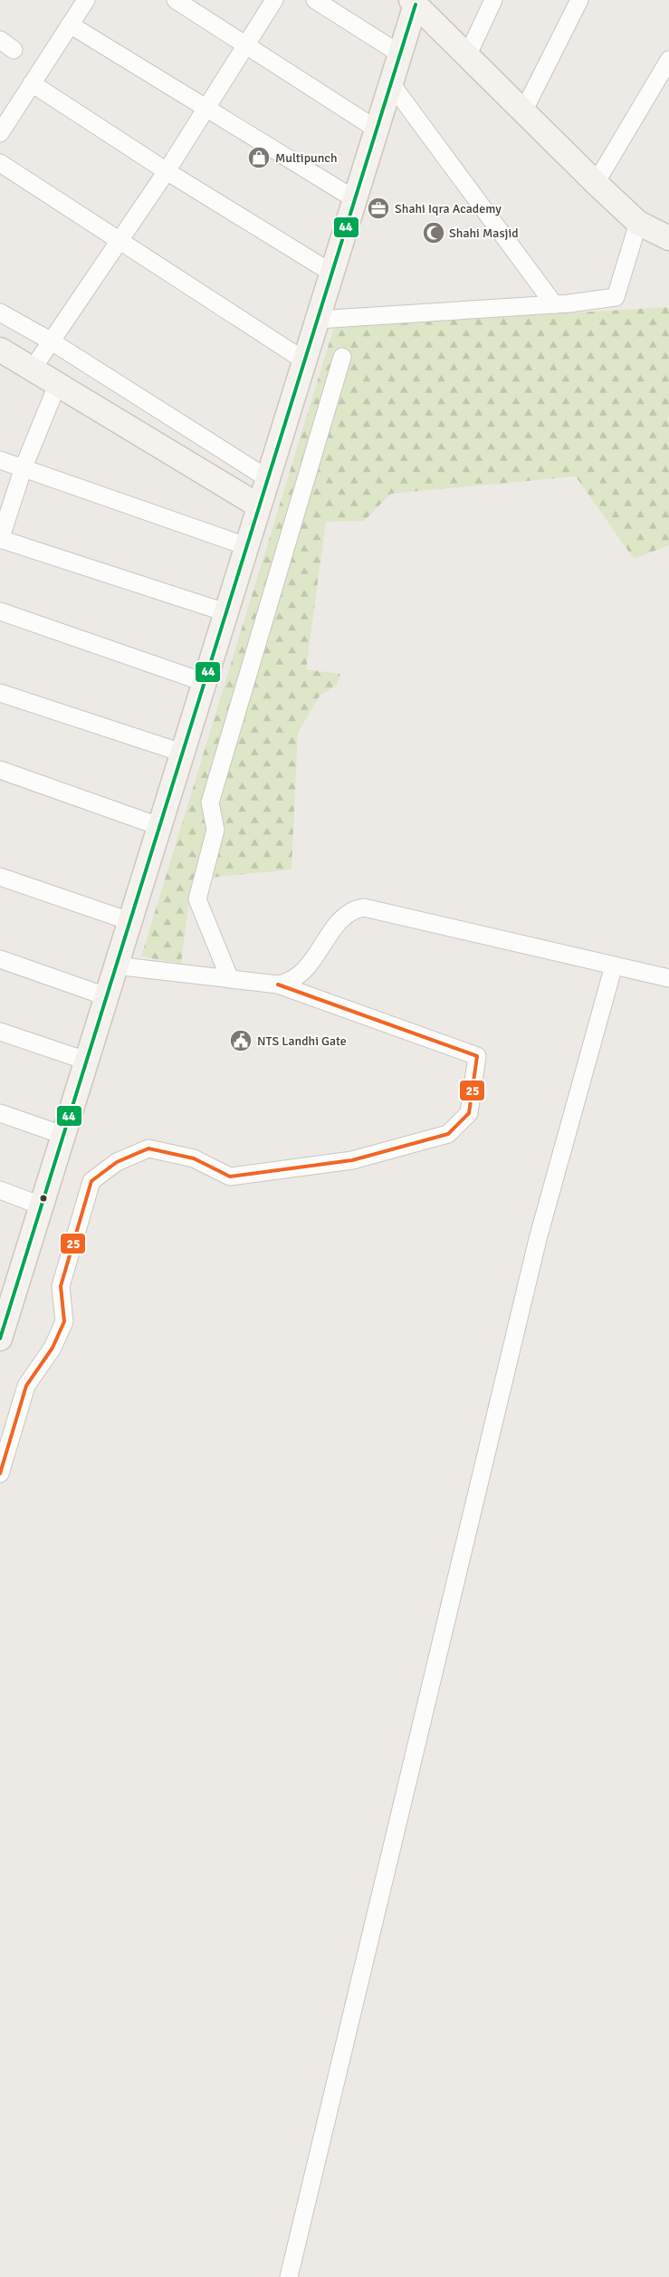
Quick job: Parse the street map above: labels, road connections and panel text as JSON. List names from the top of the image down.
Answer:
{
  "places": {
    "shop": ["Multipunch"],
    "office": ["Shahi Iqra Academy"],
    "mosque": ["Shahi Masjid"],
    "public building": ["NTS Landhi Gate"]
  },
  "lines": ["transit line 44", "transit line 25"]
}
